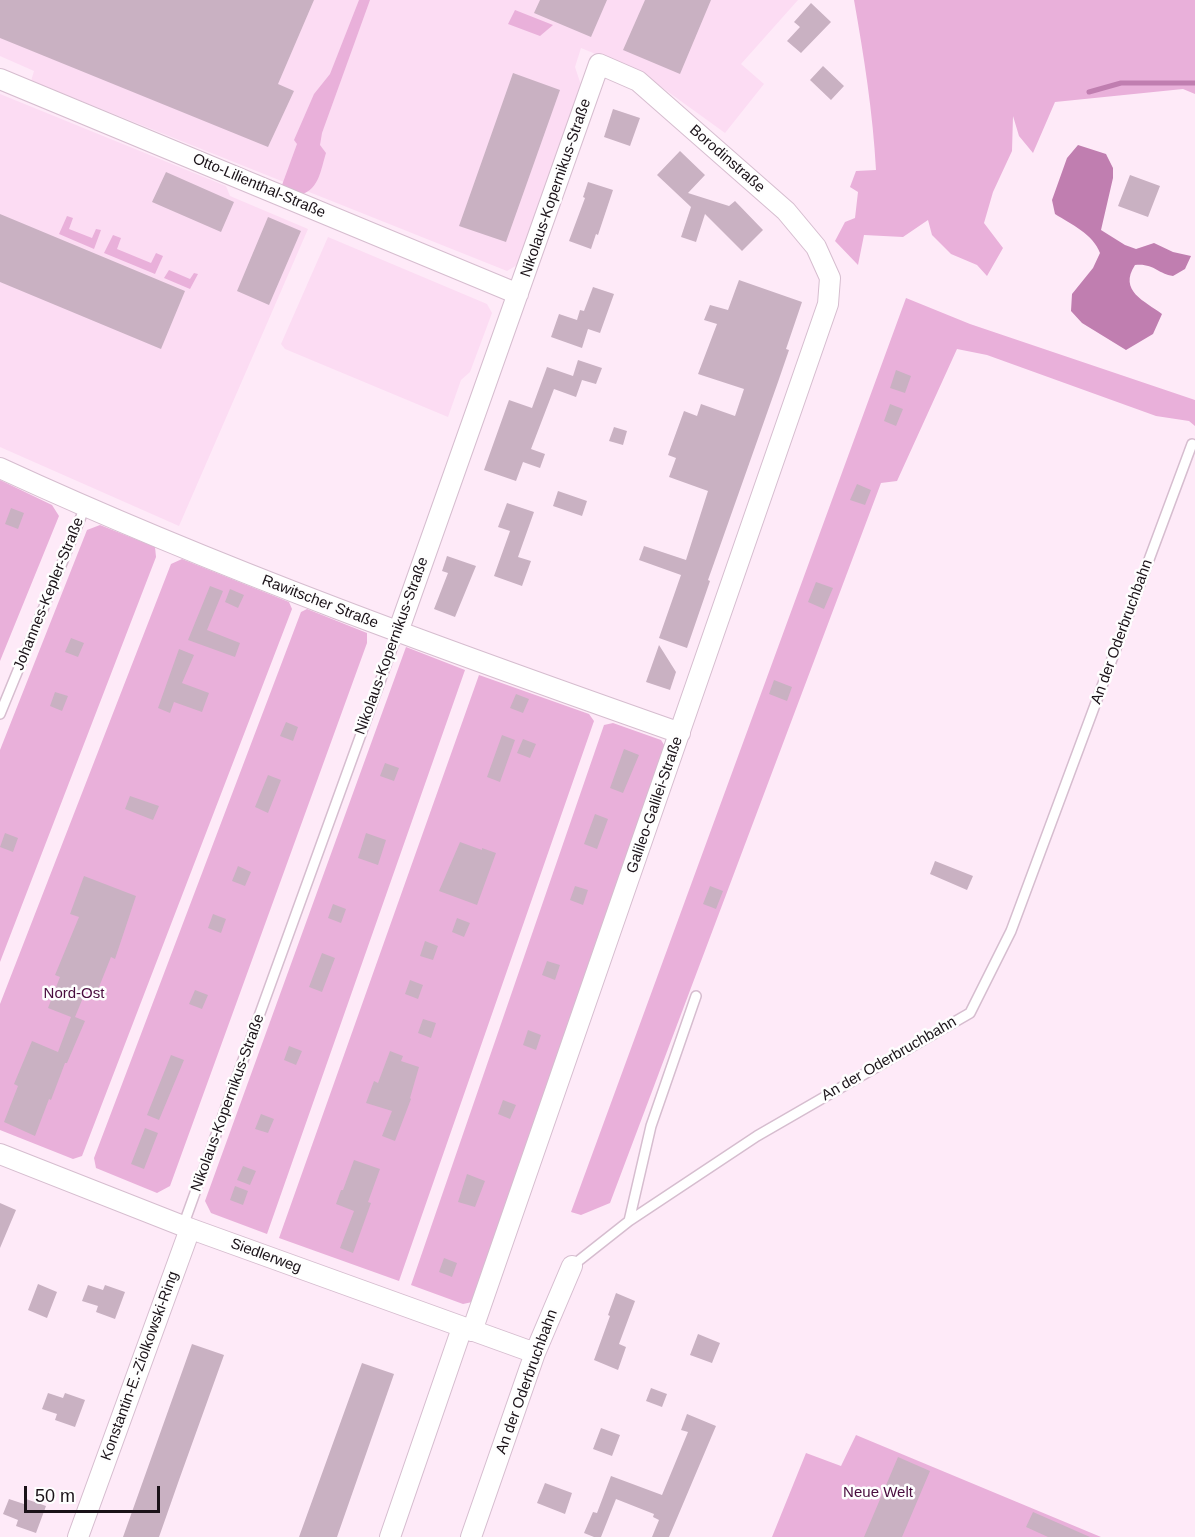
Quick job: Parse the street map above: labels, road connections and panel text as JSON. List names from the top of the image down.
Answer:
{
  "streets": {
    "street": [
      "Borodinstraße",
      "Otto-Lilienthal-Straße",
      "Nikolaus-Kopernikus-Straße",
      "Rawitscher Straße",
      "An der Oderbruchbahn",
      "Galileo-Galilei-Straße",
      "Siedlerweg",
      "Konstantin-E.-Ziolkowski-Ring"
    ],
    "lane": ["Johannes-Kepler-Straße"]
  },
  "crossings": [
    ["Borodinstraße", "Nikolaus-Kopernikus-Straße"],
    ["Borodinstraße", "Galileo-Galilei-Straße"],
    ["Otto-Lilienthal-Straße", "Nikolaus-Kopernikus-Straße"],
    ["Nikolaus-Kopernikus-Straße", "Rawitscher Straße"],
    ["Nikolaus-Kopernikus-Straße", "Siedlerweg"],
    ["Nikolaus-Kopernikus-Straße", "Konstantin-E.-Ziolkowski-Ring"],
    ["Johannes-Kepler-Straße", "Rawitscher Straße"],
    ["Rawitscher Straße", "Galileo-Galilei-Straße"],
    ["An der Oderbruchbahn", "Siedlerweg"],
    ["Galileo-Galilei-Straße", "Siedlerweg"],
    ["Siedlerweg", "Konstantin-E.-Ziolkowski-Ring"]
  ],
  "parks": ["Nord-Ost", "Neue Welt"],
  "scale_bar": "50 m"
}
